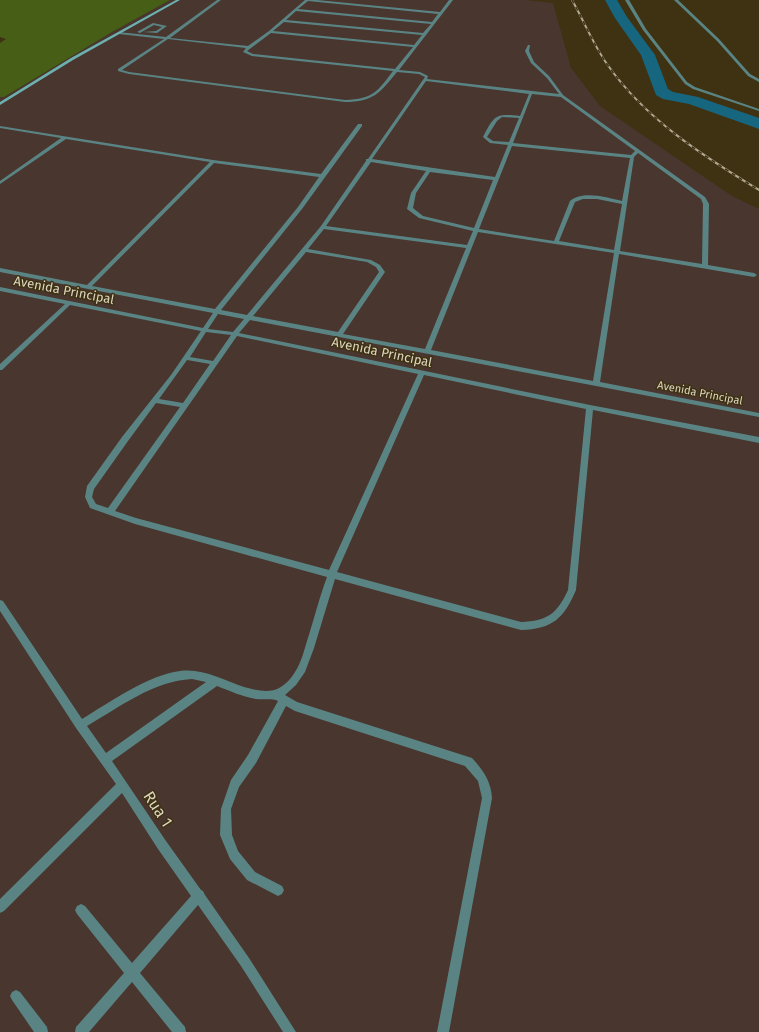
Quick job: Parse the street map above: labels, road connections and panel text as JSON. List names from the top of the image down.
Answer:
{
  "streets": {
    "street": ["Avenida Principal", "Rua 1"]
  }
}
